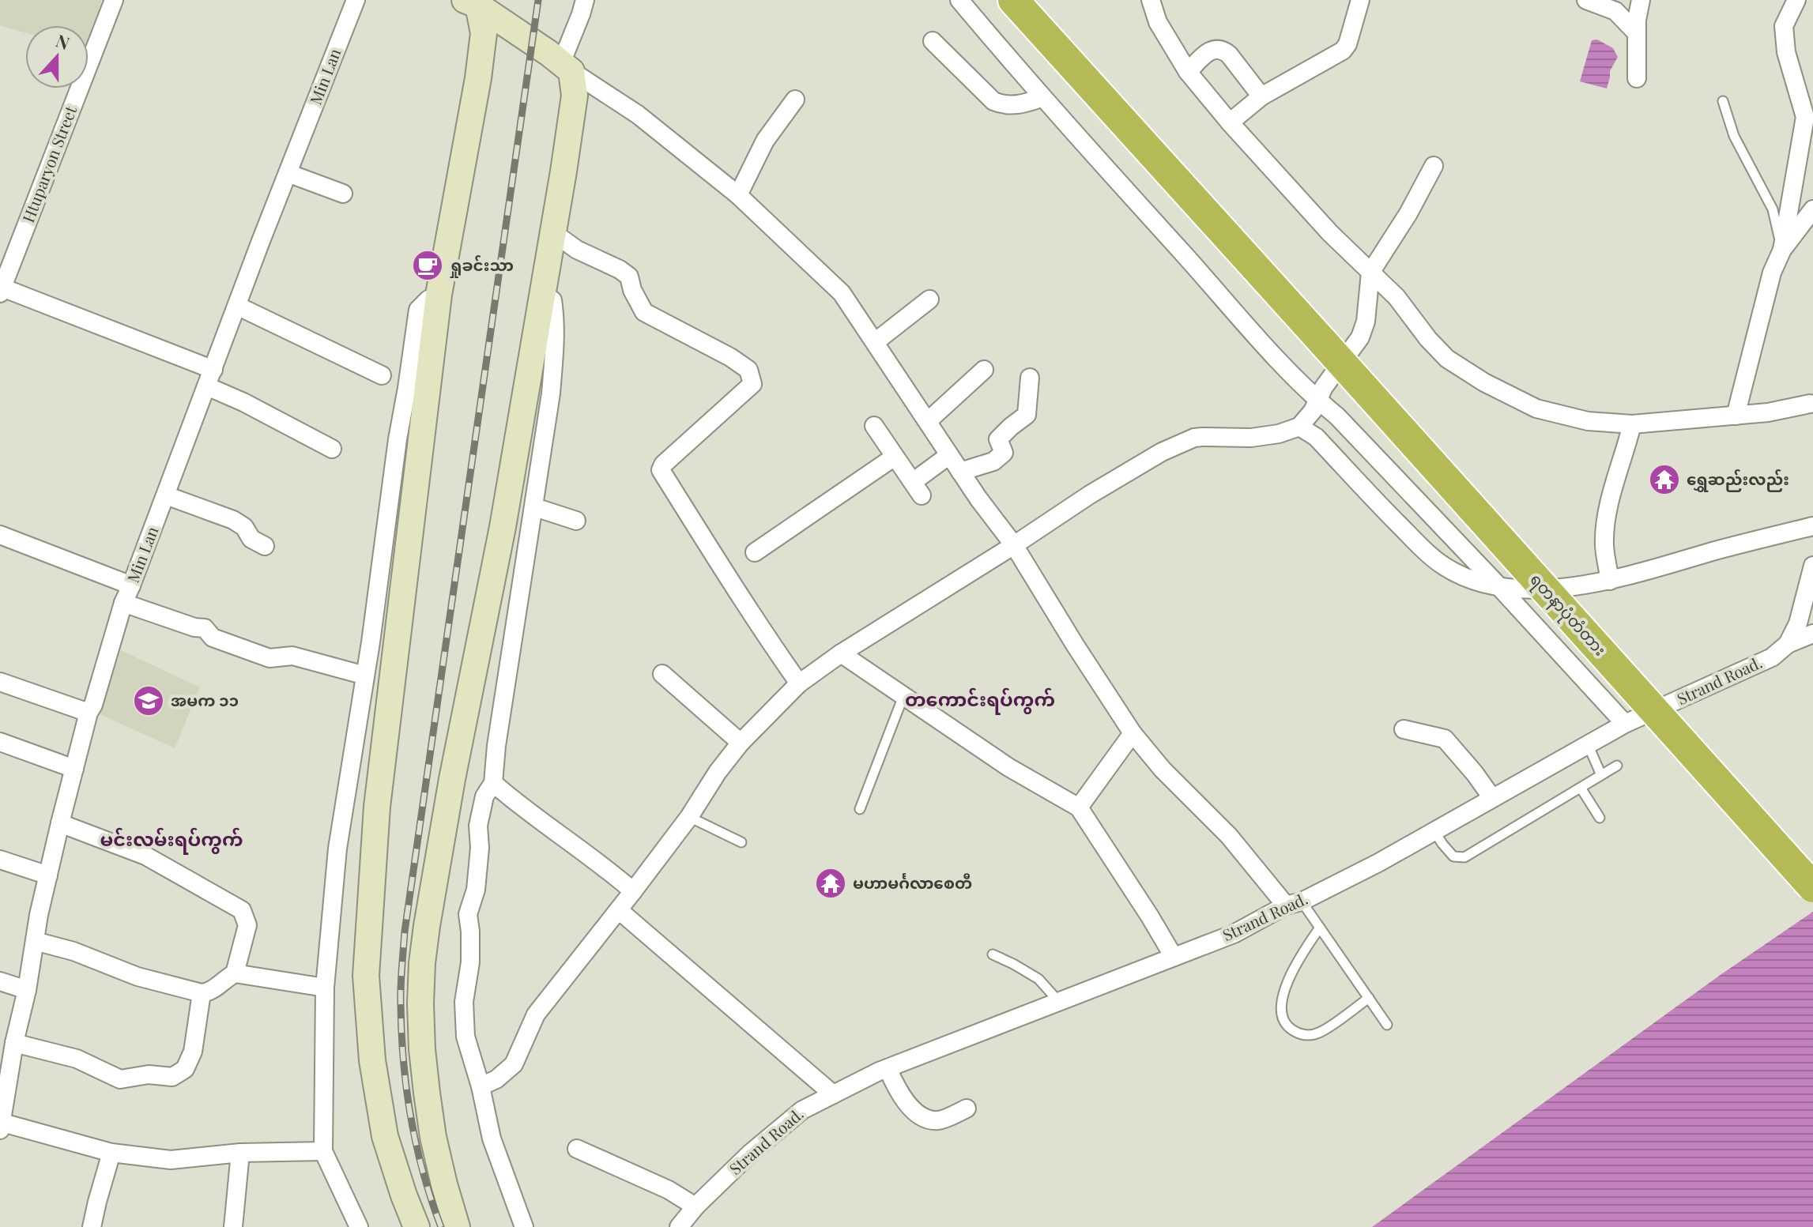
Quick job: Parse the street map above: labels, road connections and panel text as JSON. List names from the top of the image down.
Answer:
{
  "streets": {
    "highway": ["ရတနာပုံတံတား"],
    "street": ["Min Lan", "Htuparyon Street", "Strand Road."]
  },
  "districts": ["တကောင်းရပ်ကွက်", "မင်းလမ်းရပ်ကွက်"],
  "places": {
    "cafe": ["ရှုခင်းသာ"],
    "temple": ["ရွှေဆည်းလည်း", "မဟာမင်္ဂလာစေတီ"],
    "school or university": ["အမက ၁၁"]
  },
  "north": "top"
}
